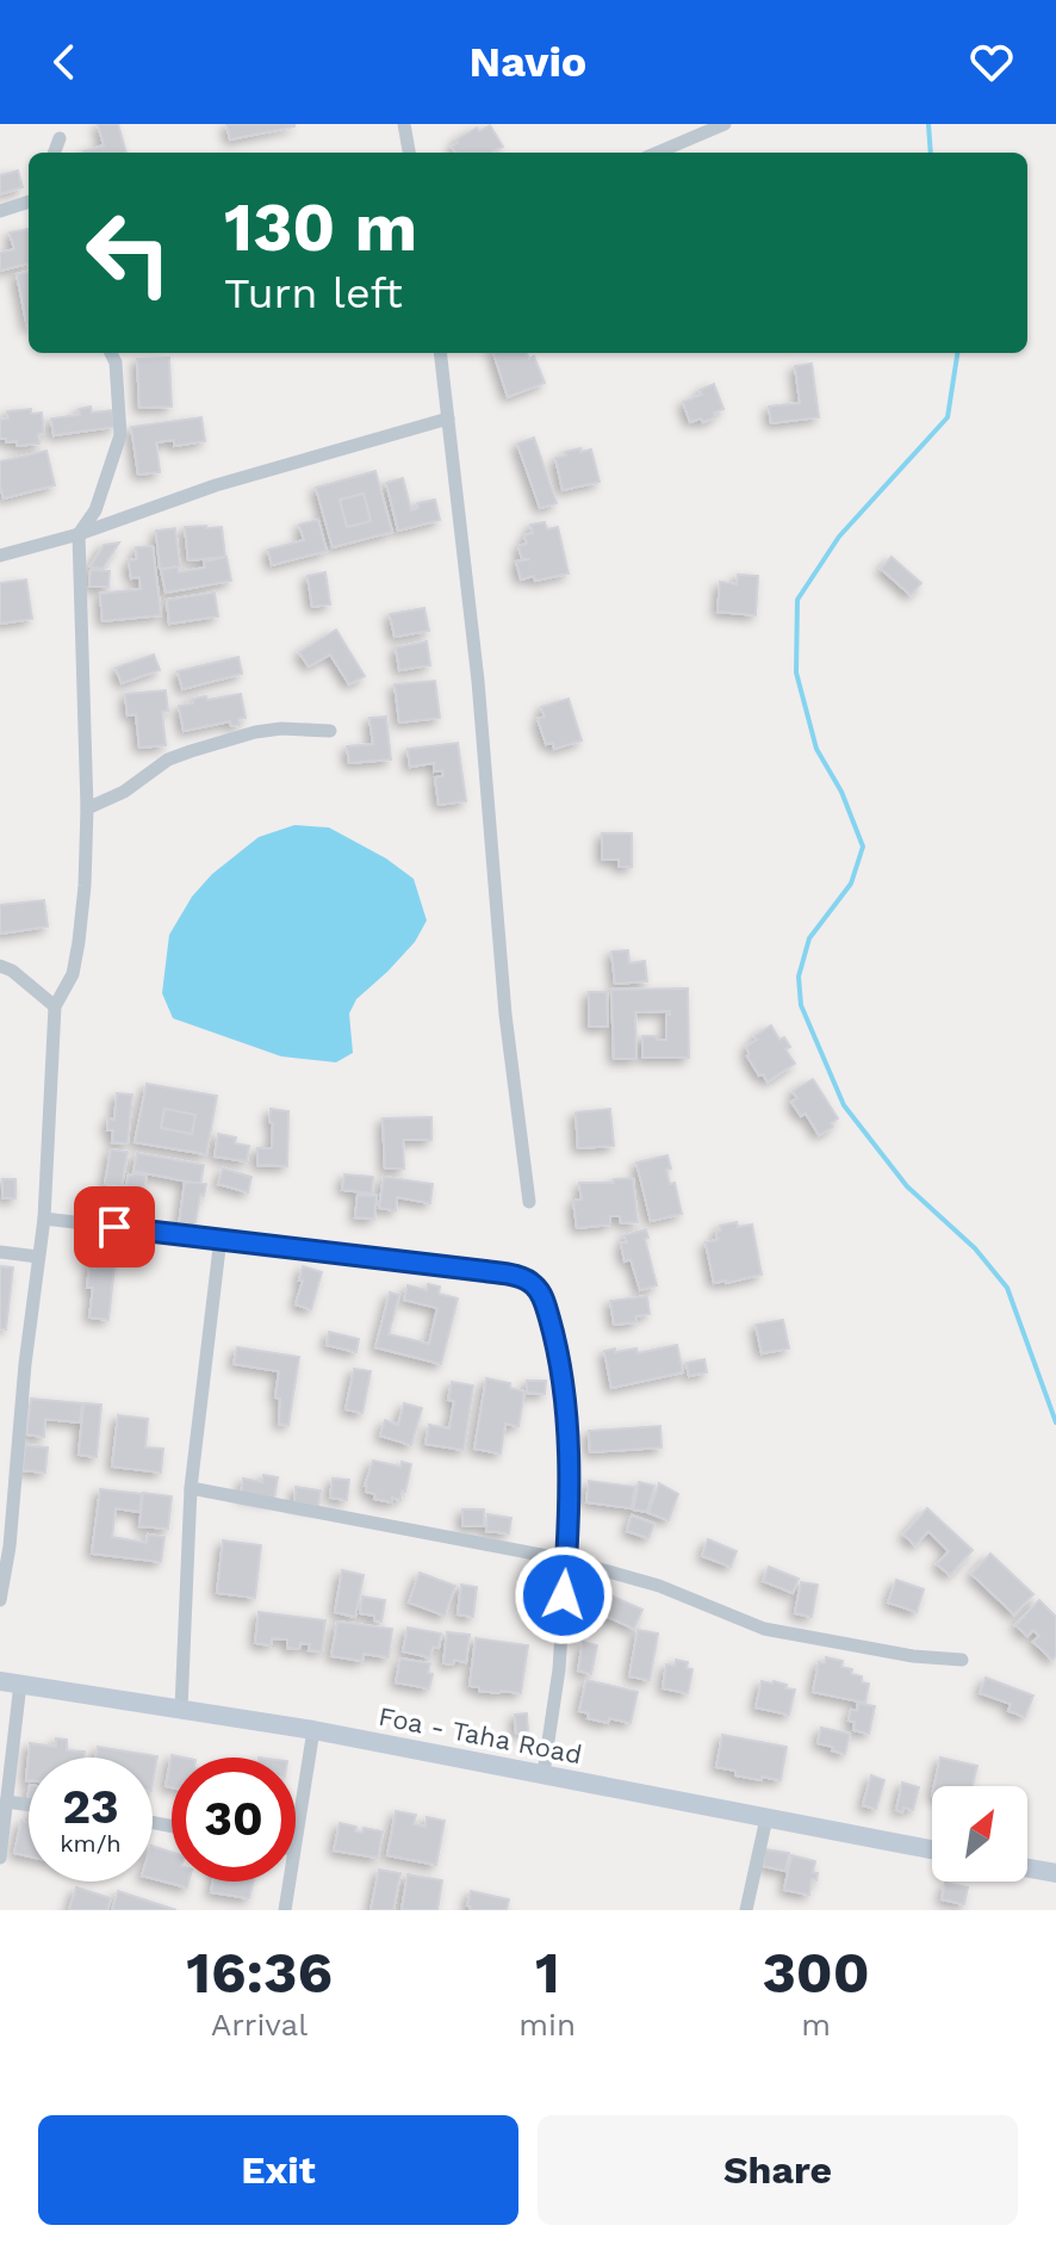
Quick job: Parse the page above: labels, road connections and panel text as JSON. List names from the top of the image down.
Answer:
{
  "streets": {
    "street": ["Foa - Taha Road"]
  },
  "north": "top right",
  "page": {
    "header": "Navio",
    "turn": ["130 m", "Turn left"],
    "speed": "23 km/h",
    "limit": "30",
    "eta": [
      "16:36",
      "Arrival",
      "1",
      "min",
      "300",
      "m"
    ],
    "buttons": ["Exit", "Share"]
  }
}
